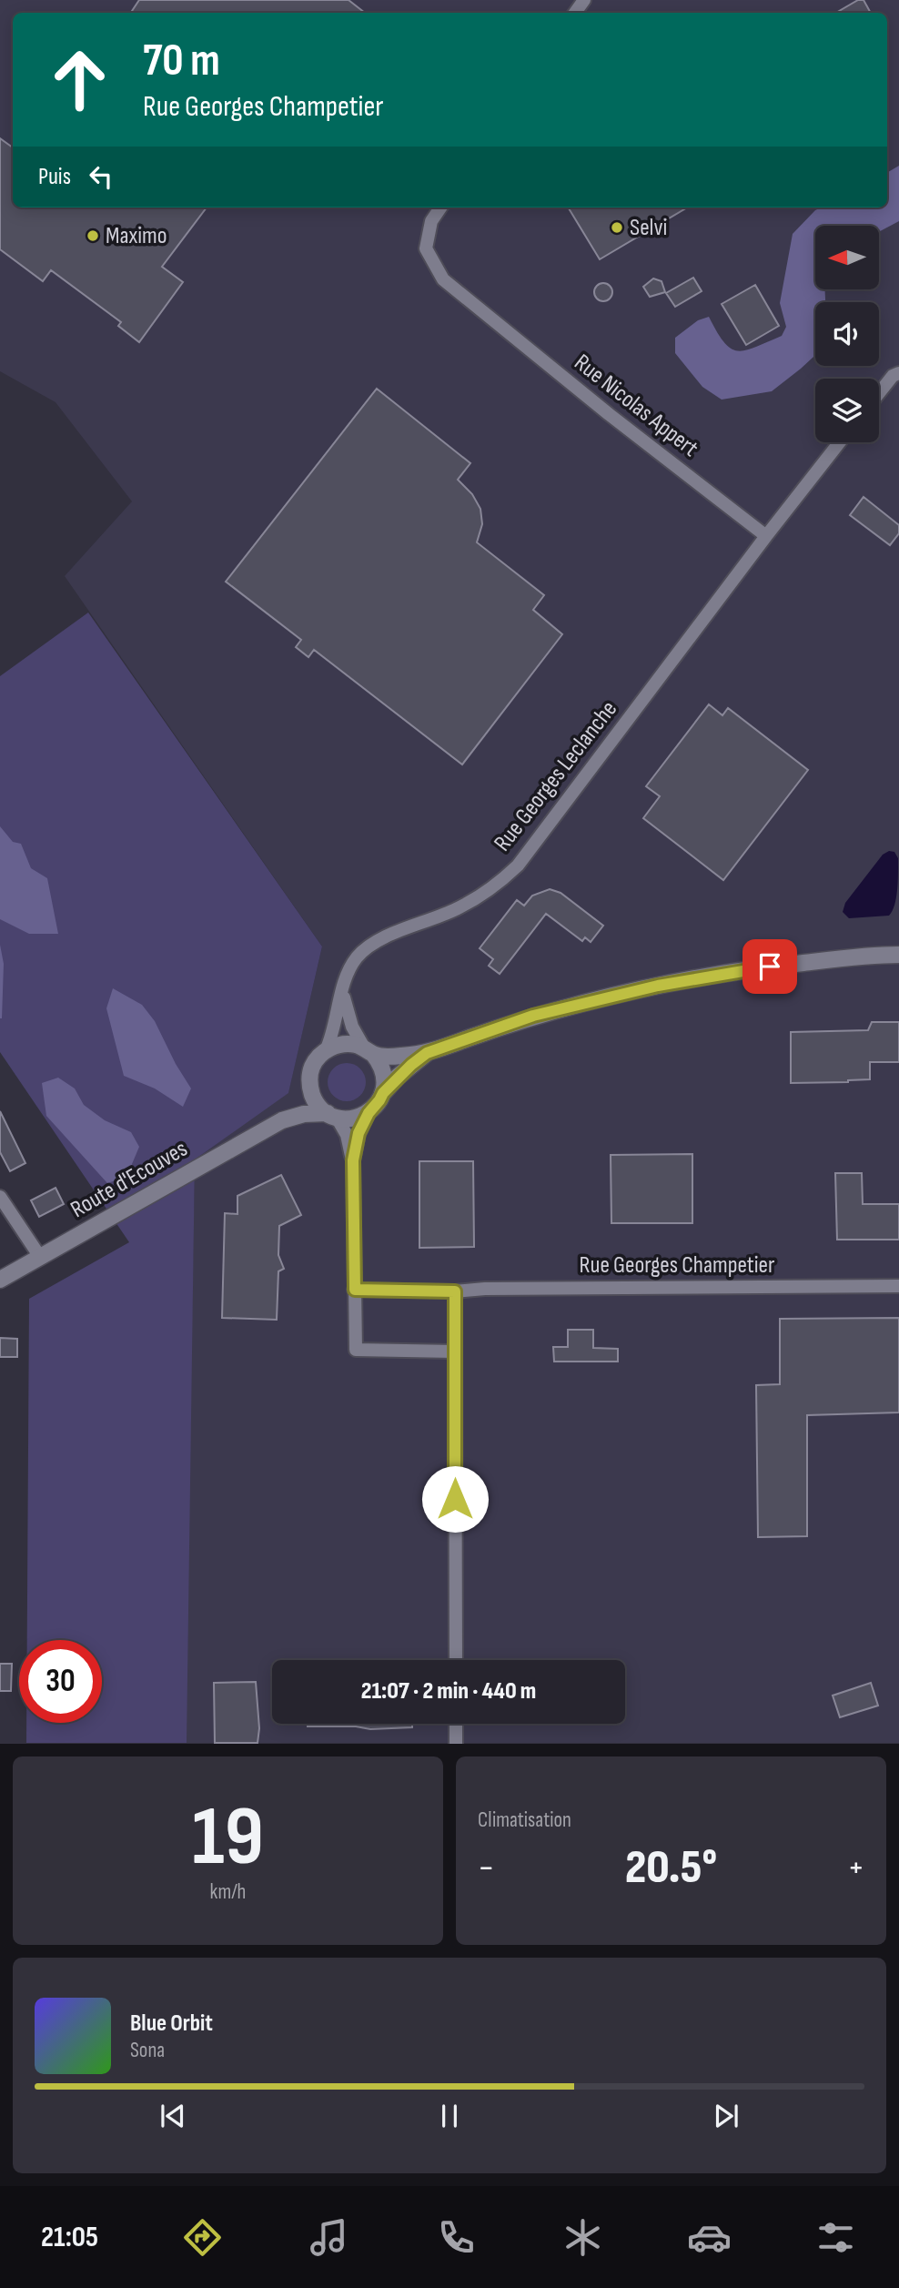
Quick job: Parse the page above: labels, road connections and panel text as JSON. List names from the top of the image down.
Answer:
{
  "streets": {
    "main road": ["Route d'Ecouves"],
    "street": ["Rue Nicolas Appert", "Rue Georges Leclanche", "Rue Georges Champetier"]
  },
  "crossings": [
    ["Rue Nicolas Appert", "Rue Georges Leclanche"]
  ],
  "places": ["Selvi", "Maximo"],
  "north": "left",
  "page": {
    "turn": ["70 m", "Rue Georges Champetier"],
    "then": "Puis",
    "limit": "30",
    "trip": "21:07 · 2 min · 440 m",
    "tile": [
      ["19", "km/h"],
      "Climatisation"
    ],
    "heat": ["−", "20.5°", "+"],
    "song": ["Blue Orbit", "Sona"],
    "tabs": "21:05"
  }
}
